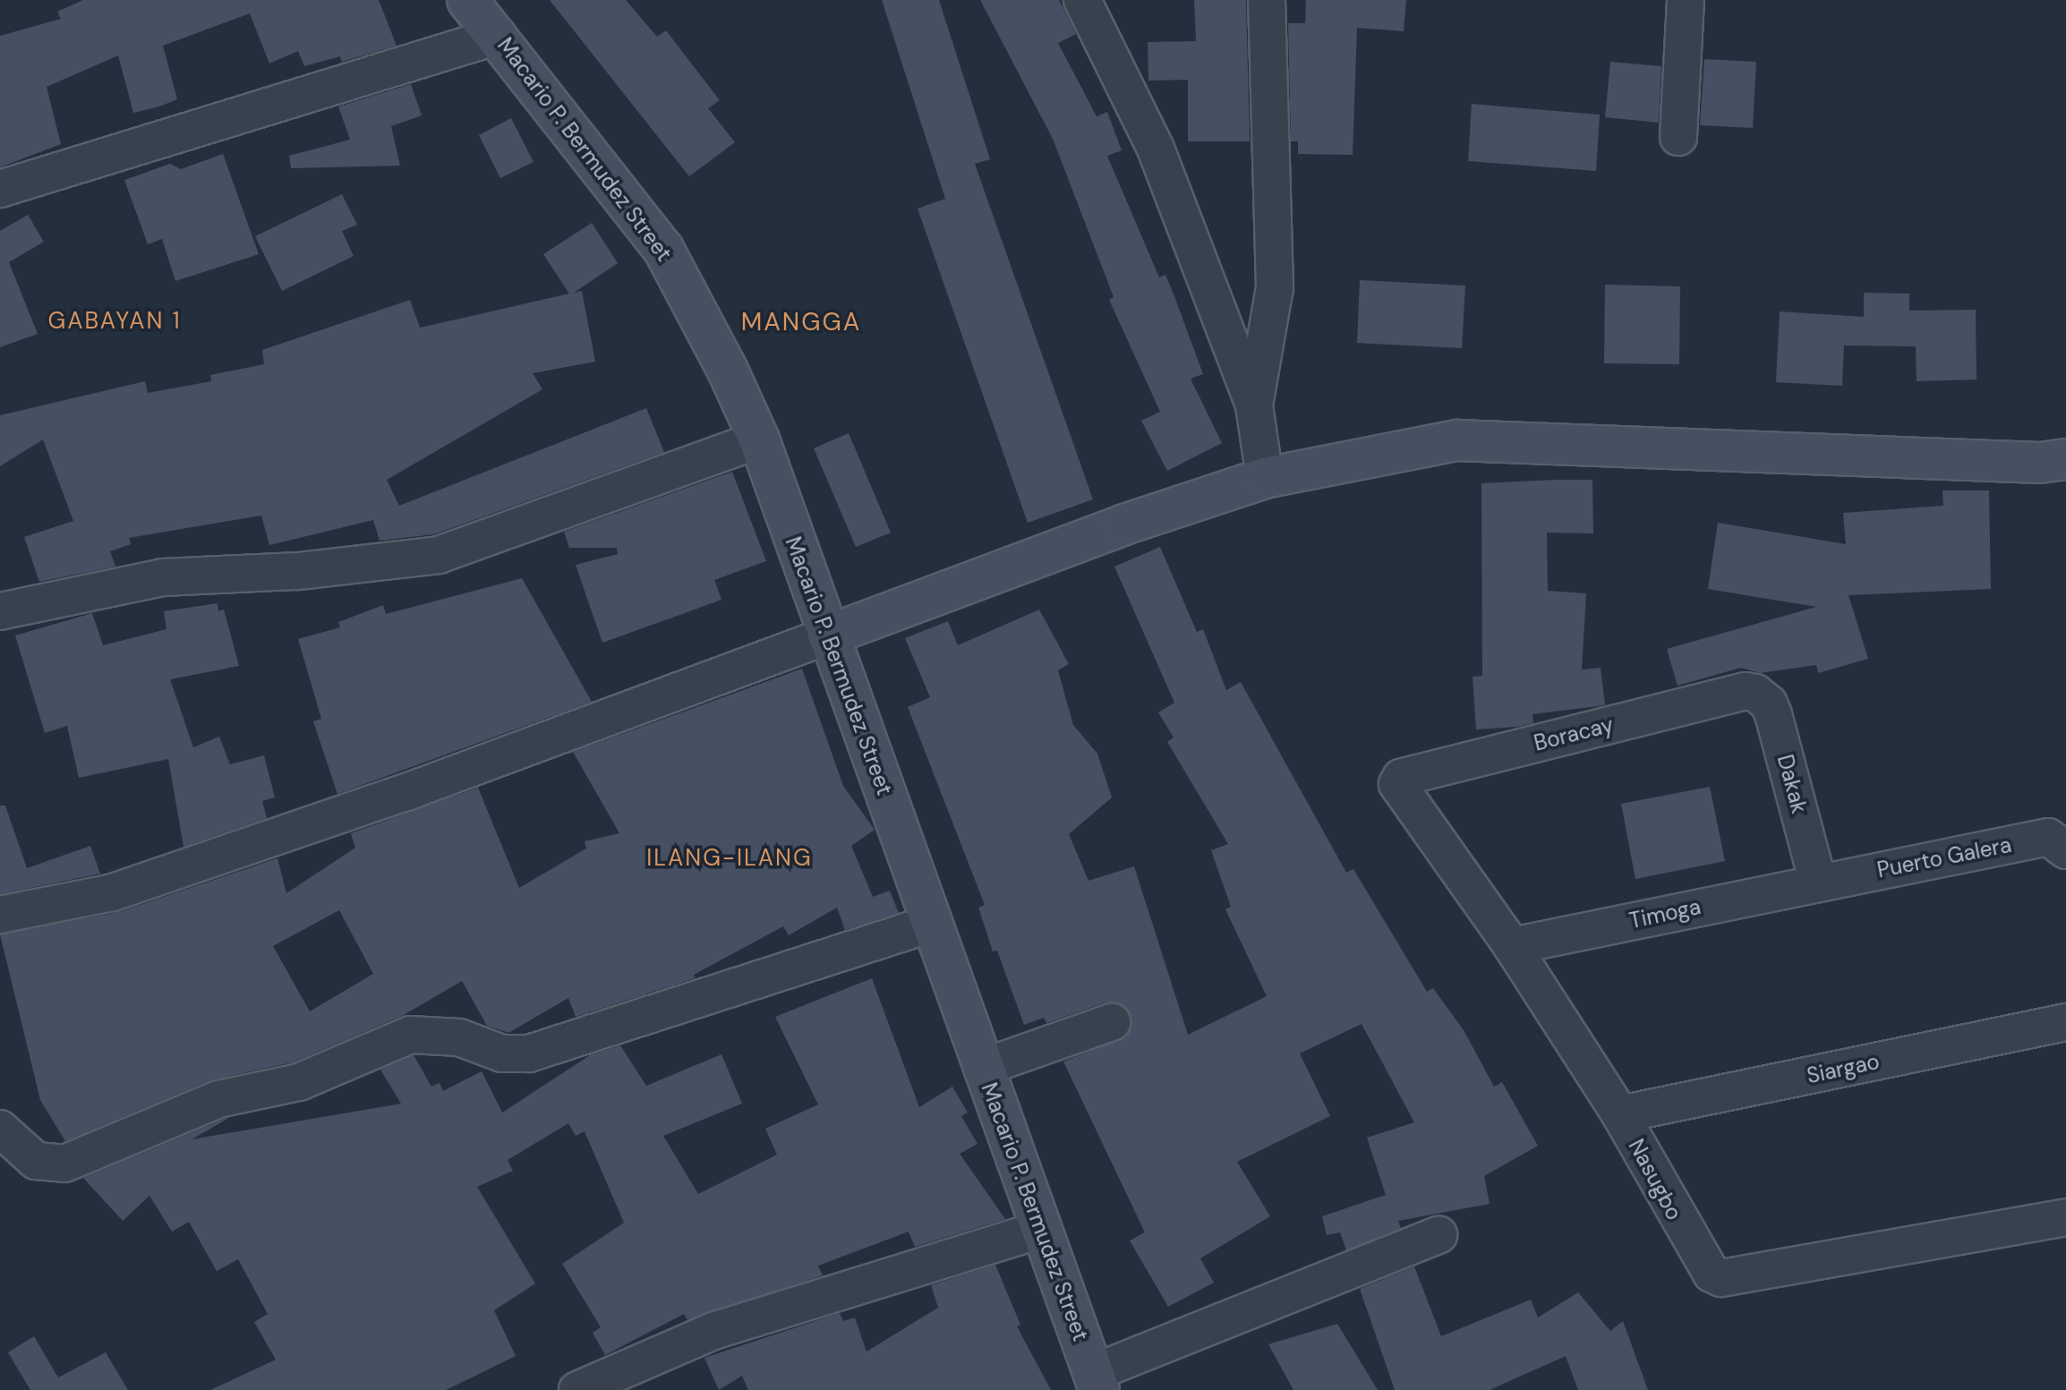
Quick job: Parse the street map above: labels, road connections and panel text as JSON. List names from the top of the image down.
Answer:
{
  "streets": {
    "main road": ["Macario P. Bermudez Street"],
    "street": [
      "Boracay",
      "Dakak",
      "Puerto Galera",
      "Timoga",
      "Siargao",
      "Nasugbo"
    ]
  },
  "crossings": [
    ["Boracay", "Dakak"],
    ["Boracay", "Nasugbo"],
    ["Dakak", "Puerto Galera"],
    ["Dakak", "Timoga"],
    ["Puerto Galera", "Timoga"],
    ["Timoga", "Nasugbo"],
    ["Siargao", "Nasugbo"]
  ],
  "districts": ["GABAYAN 1", "MANGGA", "ILANG-ILANG"]
}
